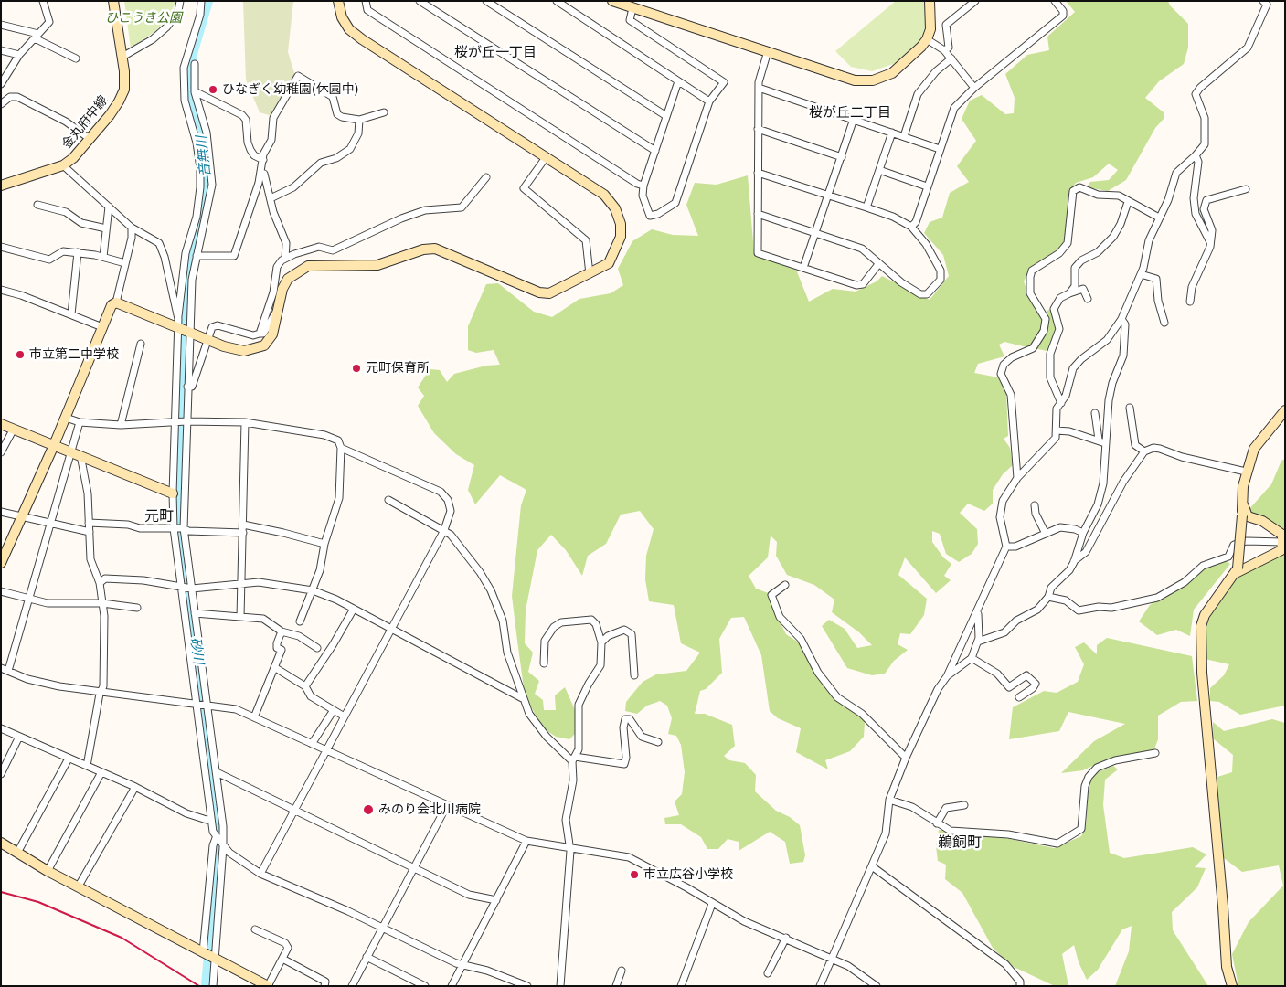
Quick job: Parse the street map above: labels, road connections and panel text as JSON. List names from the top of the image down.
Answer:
{
  "streets": {
    "street": ["金丸府中線"]
  },
  "districts": [
    "桜が丘一丁目",
    "桜が丘二丁目",
    "元町",
    "鵜飼町"
  ],
  "water": ["音無川", "砂川"],
  "parks": ["ひこうき公園"],
  "places": [
    "ひなぎく幼稚園(休園中)",
    "市立第二中学校",
    "元町保育所",
    "みのり会北川病院",
    "市立広谷小学校"
  ]
}
